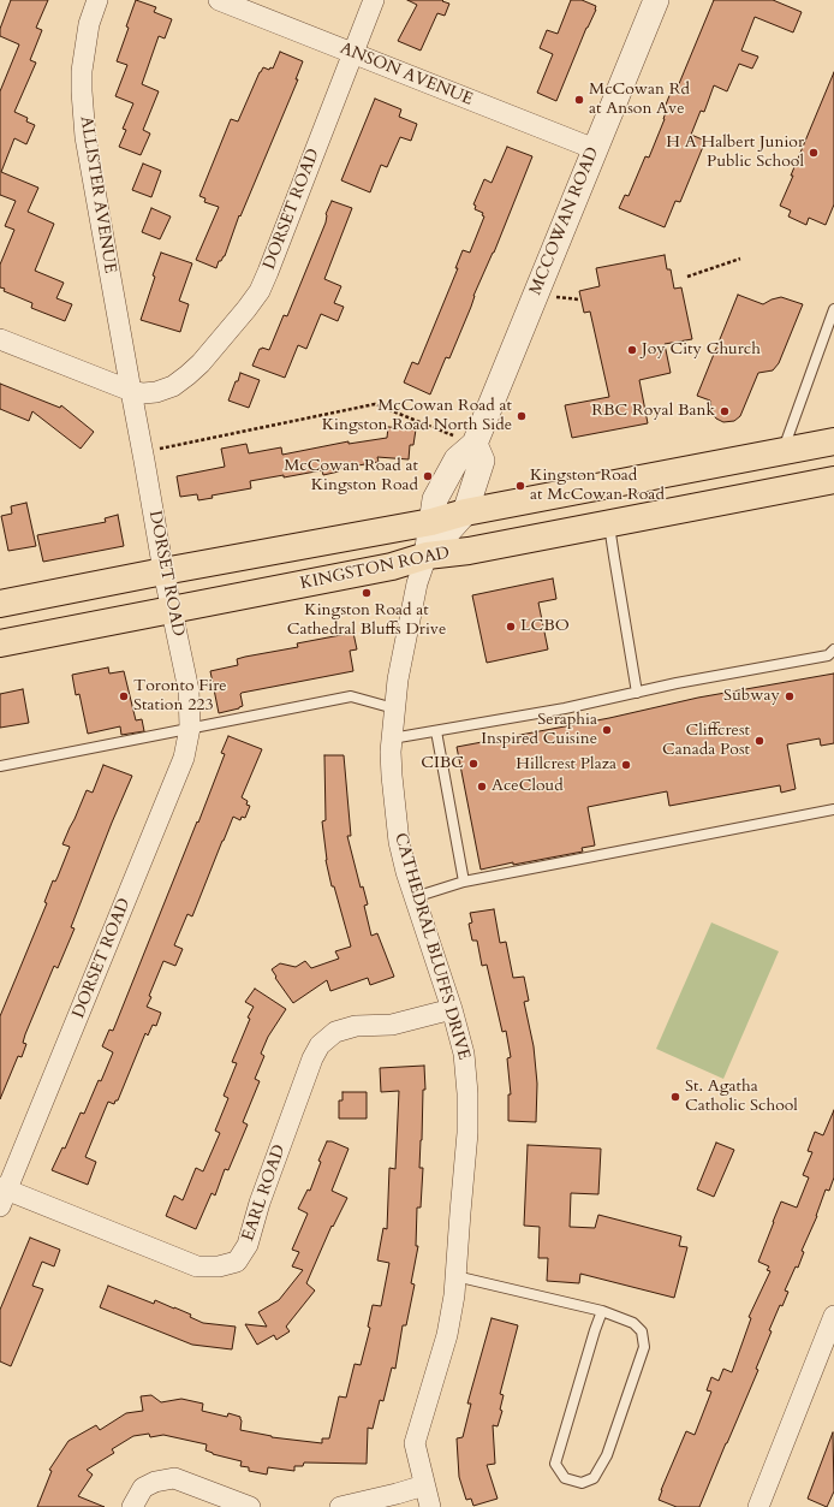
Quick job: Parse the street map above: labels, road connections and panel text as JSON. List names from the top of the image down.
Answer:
{
  "streets": {
    "main road": ["KINGSTON ROAD"],
    "street": [
      "ANSON AVENUE",
      "ALLISTER AVENUE",
      "DORSET ROAD",
      "MCCOWAN ROAD",
      "CATHEDRAL BLUFFS DRIVE",
      "EARL ROAD"
    ]
  },
  "crossings": [
    ["ANSON AVENUE", "DORSET ROAD"],
    ["ANSON AVENUE", "MCCOWAN ROAD"],
    ["ALLISTER AVENUE", "DORSET ROAD"],
    ["DORSET ROAD", "KINGSTON ROAD"],
    ["DORSET ROAD", "EARL ROAD"],
    ["MCCOWAN ROAD", "KINGSTON ROAD"],
    ["MCCOWAN ROAD", "CATHEDRAL BLUFFS DRIVE"],
    ["KINGSTON ROAD", "CATHEDRAL BLUFFS DRIVE"],
    ["CATHEDRAL BLUFFS DRIVE", "EARL ROAD"]
  ],
  "places": [
    "McCowan Rd at Anson Ave",
    "H A Halbert Junior Public School",
    "Joy City Church",
    "RBC Royal Bank",
    "McCowan Road at Kingston Road North Side",
    "McCowan Road at Kingston Road",
    "Kingston Road at McCowan Road",
    "Kingston Road at Cathedral Bluffs Drive",
    "LCBO",
    "Toronto Fire Station 223",
    "Subway",
    "Seraphia Inspired Cuisine",
    "Cliffcrest Canada Post",
    "CIBC",
    "Hillcrest Plaza",
    "AceCloud",
    "St. Agatha Catholic School"
  ]
}
